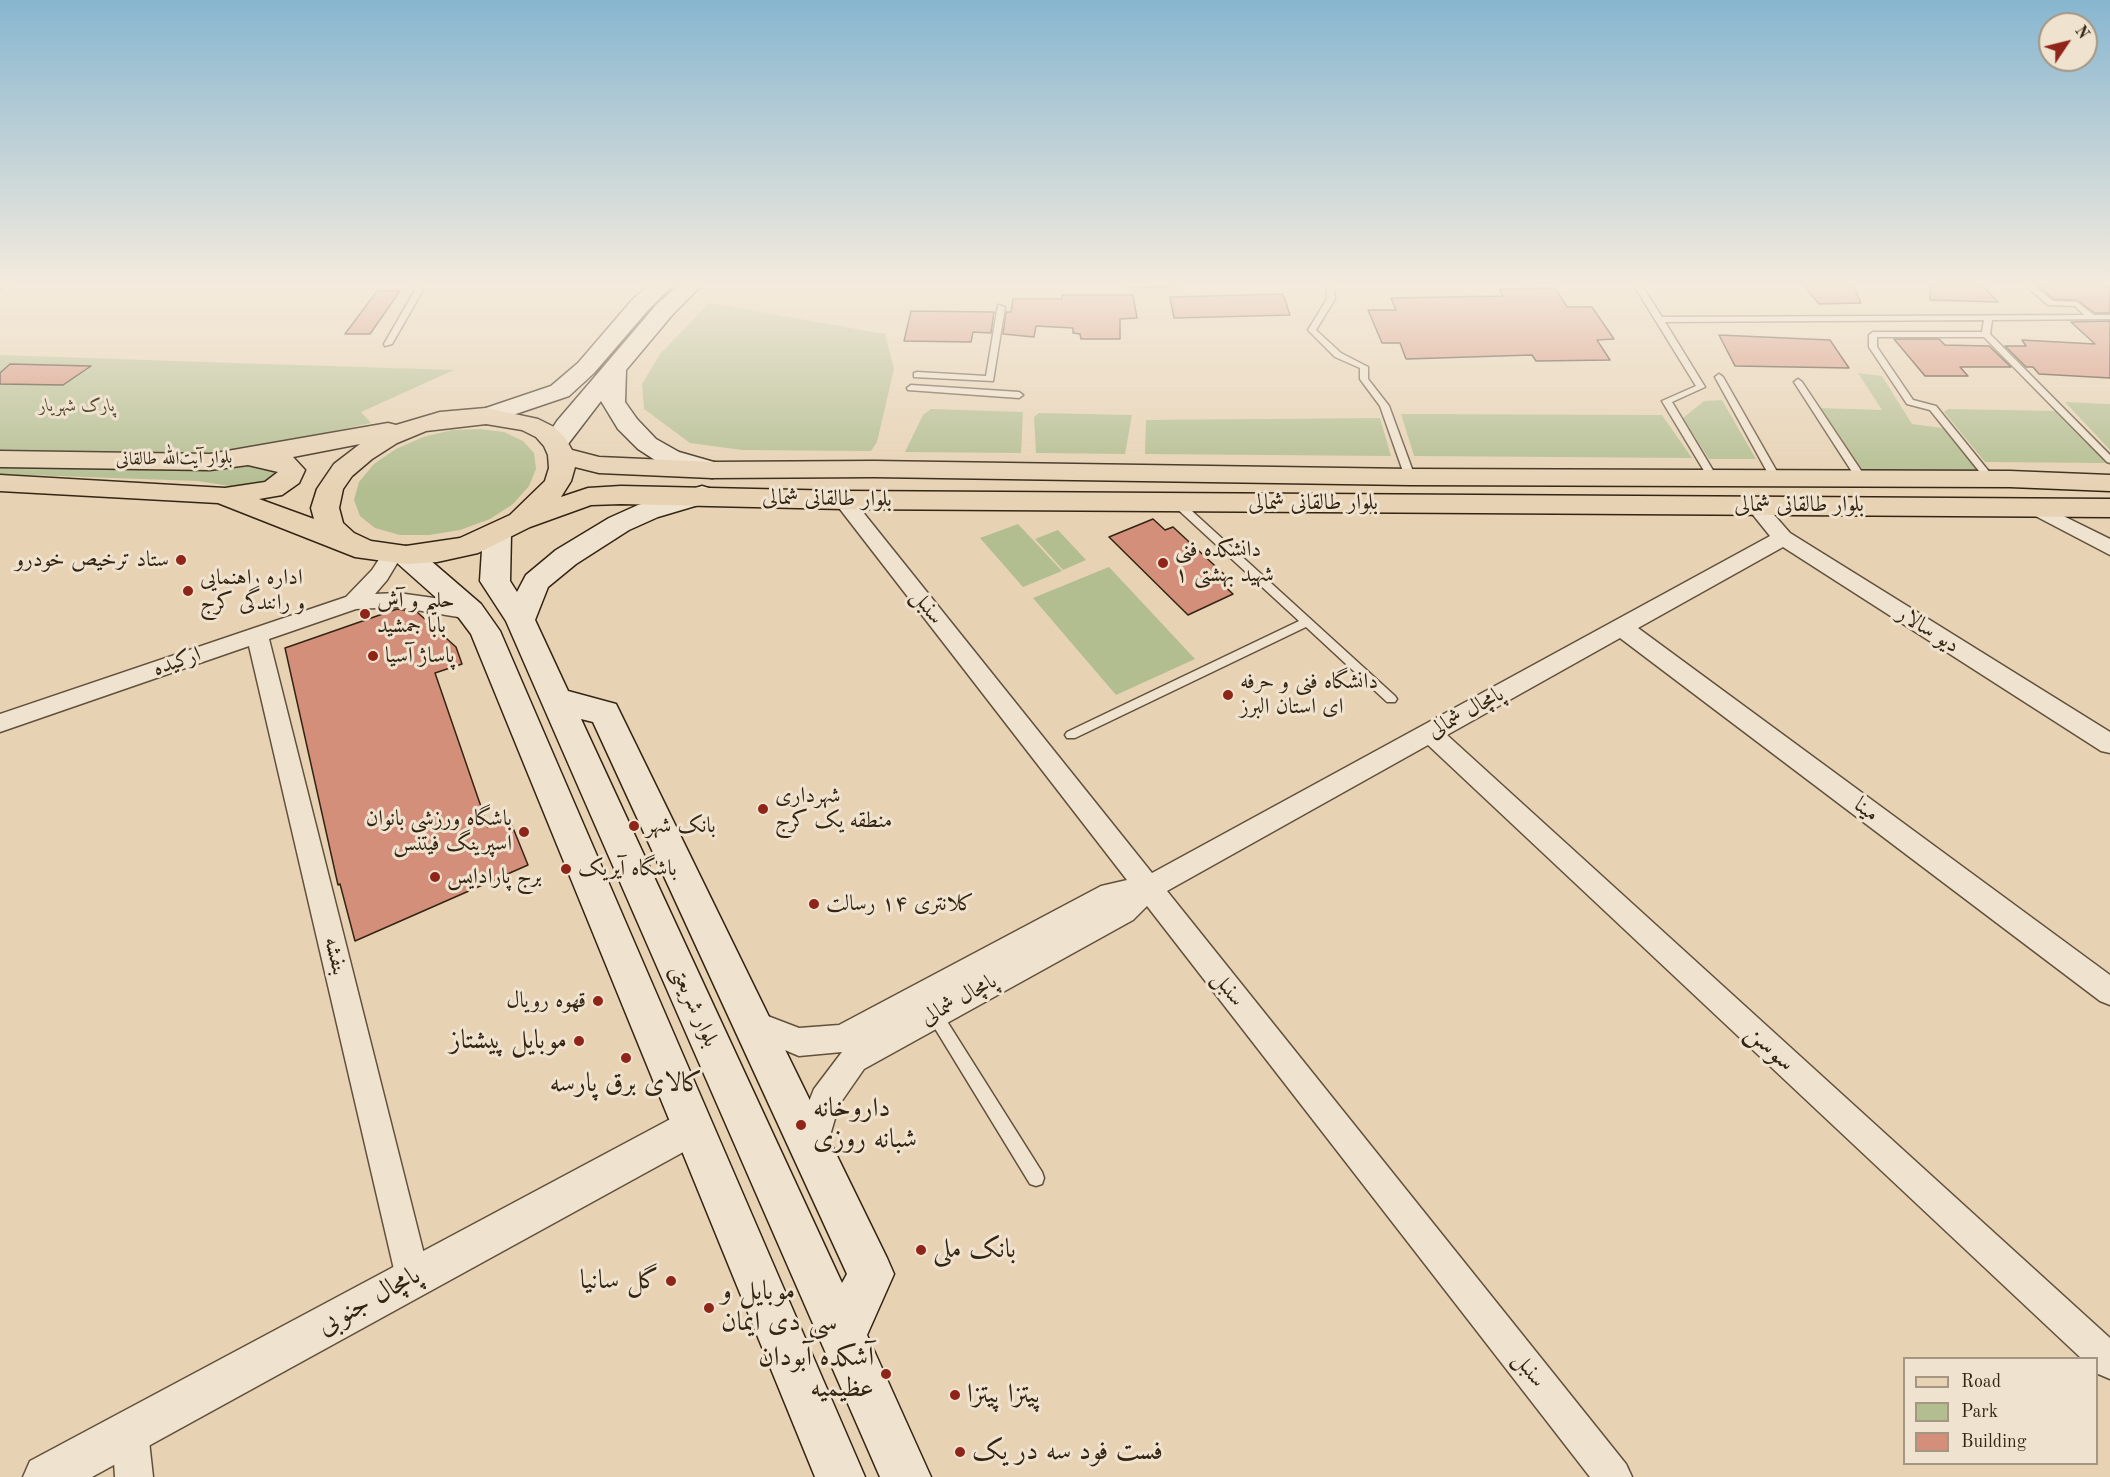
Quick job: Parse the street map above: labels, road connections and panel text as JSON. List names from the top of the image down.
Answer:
{
  "streets": {
    "main road": ["بلوار آیت‌الله طالقانی", "بلوار طالقانی شمالی", "بلوار شریعتی"],
    "street": [
      "سنبل",
      "دیو سالار",
      "ارکیده",
      "پامچال شمالی",
      "مینا",
      "بنفشه",
      "سوسن",
      "پامچال جنوبی"
    ]
  },
  "crossings": [
    ["بلوار آیت‌الله طالقانی", "بلوار طالقانی شمالی"],
    ["بلوار آیت‌الله طالقانی", "ارکیده"],
    ["بلوار آیت‌الله طالقانی", "بلوار شریعتی"],
    ["بلوار طالقانی شمالی", "سنبل"],
    ["بلوار طالقانی شمالی", "دیو سالار"],
    ["بلوار طالقانی شمالی", "ارکیده"],
    ["بلوار طالقانی شمالی", "بلوار شریعتی"],
    ["سنبل", "پامچال شمالی"],
    ["دیو سالار", "پامچال شمالی"],
    ["ارکیده", "بنفشه"],
    ["ارکیده", "بلوار شریعتی"],
    ["پامچال شمالی", "مینا"],
    ["پامچال شمالی", "سوسن"],
    ["بنفشه", "پامچال جنوبی"],
    ["بلوار شریعتی", "پامچال جنوبی"]
  ],
  "parks": ["پارک شهریار"],
  "places": [
    "ستاد ترخیص خودرو",
    "دانشکده فنی شهید بهشتی ۱",
    "اداره راهنمایی و رانندگی کرج",
    "حلیم و آش بابا جمشید",
    "پاساژ آسیا",
    "دانشگاه فنی و حرفه ای استان البرز",
    "شهرداری منطقه یک کرج",
    "بانک شهر",
    "باشگاه ورزشی بانوان اسپرینگ فیتنس",
    "باشگاه آیریک",
    "برج پارادایس",
    "کلانتری ۱۴ رسالت",
    "قهوه رویال",
    "موبایل پیشتاز",
    "کالای برق پارسه",
    "داروخانه شبانه روزی",
    "بانک ملی",
    "گل سانیا",
    "موبایل و سی دی ایمان",
    "آشکده آبودان عظیمیه",
    "پیتزا پیتزا",
    "فست فود سه در یک"
  ],
  "legend": ["Road", "Park", "Building"],
  "north": "top right"
}
